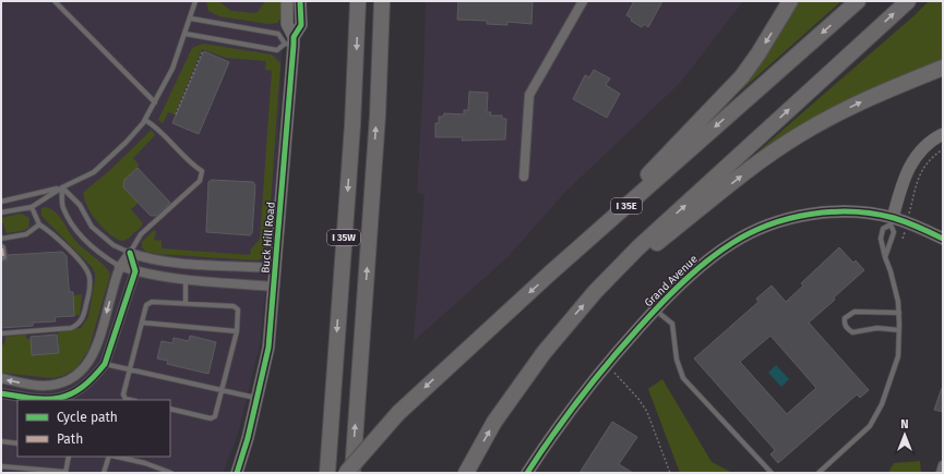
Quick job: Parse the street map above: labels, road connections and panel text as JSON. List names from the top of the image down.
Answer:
{
  "streets": {
    "highway": ["I 35E", "I 35W"],
    "street": ["Buck Hill Road", "Grand Avenue"]
  },
  "legend": ["Cycle path", "Path"],
  "north": "top"
}
